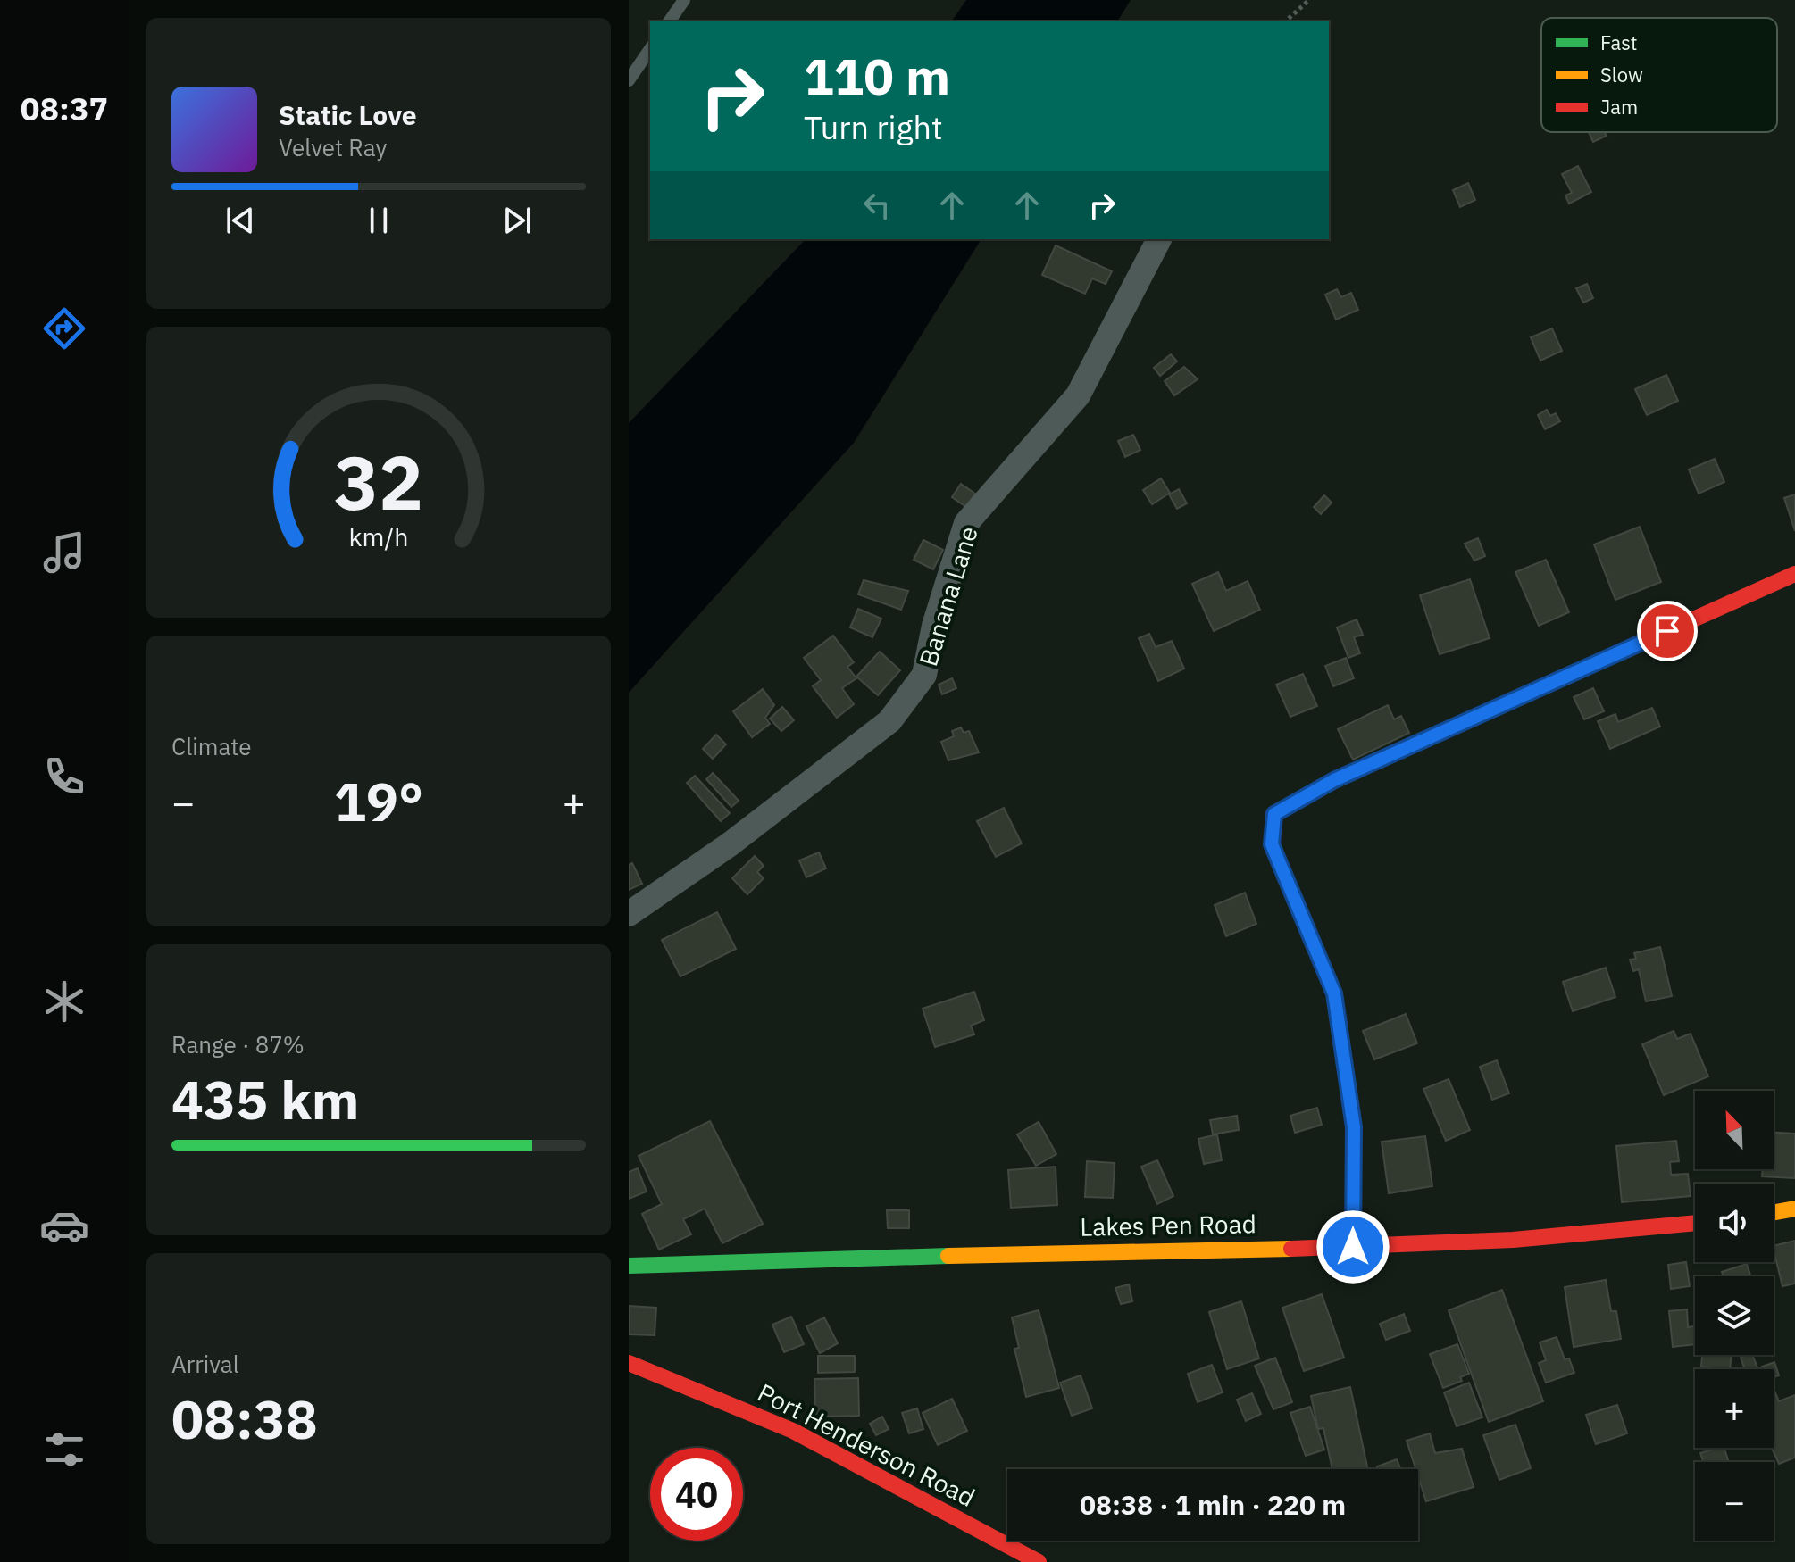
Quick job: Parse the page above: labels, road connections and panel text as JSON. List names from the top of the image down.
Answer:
{
  "streets": {
    "street": ["Banana Lane", "Lakes Pen Road", "Port Henderson Road"]
  },
  "legend": ["Fast", "Slow", "Jam"],
  "north": "top left",
  "page": {
    "tabs": "08:37",
    "turn": ["110 m", "Turn right"],
    "song": ["Static Love", "Velvet Ray"],
    "tile": [
      "Climate",
      ["Range · 87%", "435 km"],
      ["Arrival", "08:38"]
    ],
    "heat": ["−", "19°", "+"],
    "map_buttons": ["+", "−"],
    "limit": "40",
    "trip": "08:38 · 1 min · 220 m",
    "gauge": ["32", "km/h"]
  }
}
